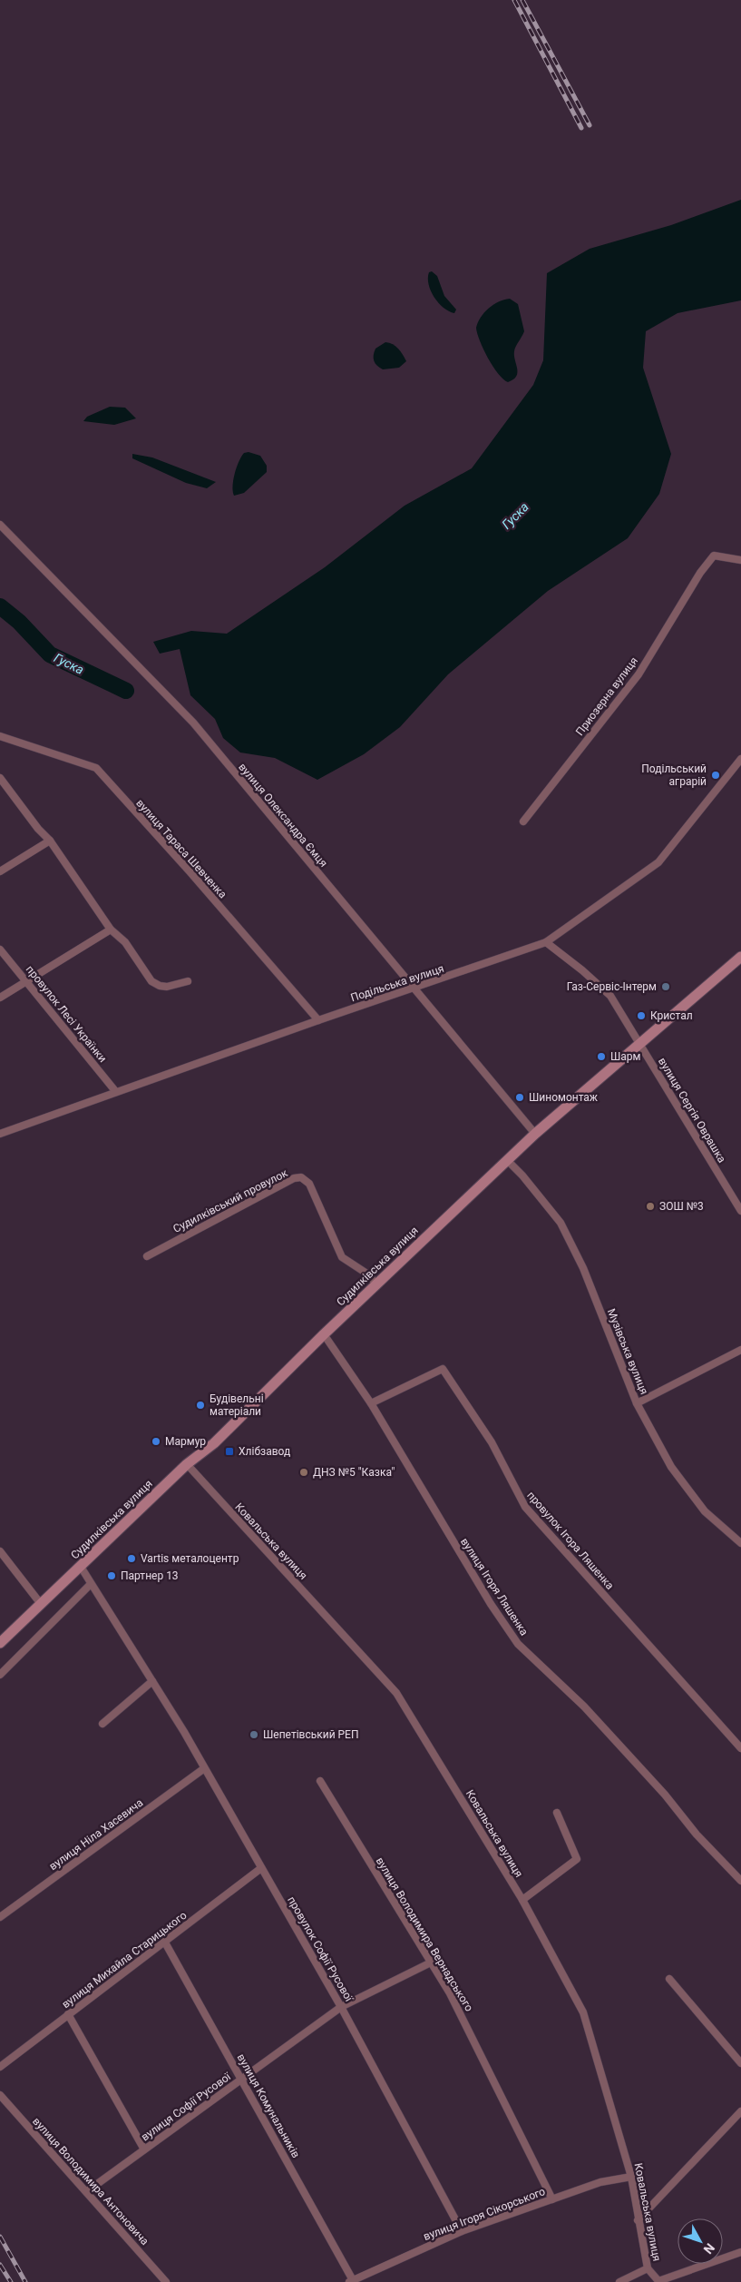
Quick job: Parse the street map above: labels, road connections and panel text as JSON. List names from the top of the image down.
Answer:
{
  "streets": {
    "main road": ["Судилківська вулиця"],
    "street": [
      "Приозерна вулиця",
      "вулиця Олександра Ємця",
      "вулиця Тараса Шевченка",
      "Подільська вулиця",
      "провулок Лесі Українки",
      "вулиця Сергія Оврашка",
      "Судилківський провулок",
      "Музівська вулиця",
      "провулок Ігора Ляшенка",
      "Ковальська вулиця",
      "вулиця Ігоря Ляшенка",
      "вулиця Ніла Хасевича",
      "вулиця Володимира Вернадського",
      "провулок Софії Русової",
      "вулиця Михайла Старицького",
      "вулиця Комунальників",
      "вулиця Софії Русової",
      "вулиця Володимира Антоновича",
      "вулиця Ігоря Сікорського"
    ]
  },
  "crossings": [
    ["вулиця Олександра Ємця", "Подільська вулиця"],
    ["вулиця Олександра Ємця", "Судилківська вулиця"],
    ["вулиця Тараса Шевченка", "Подільська вулиця"],
    ["Подільська вулиця", "провулок Лесі Українки"],
    ["Подільська вулиця", "вулиця Сергія Оврашка"],
    ["вулиця Сергія Оврашка", "Судилківська вулиця"],
    ["Судилківський провулок", "Судилківська вулиця"],
    ["Судилківська вулиця", "Музівська вулиця"],
    ["Судилківська вулиця", "Ковальська вулиця"],
    ["Судилківська вулиця", "вулиця Ігоря Ляшенка"],
    ["Судилківська вулиця", "провулок Софії Русової"],
    ["провулок Ігора Ляшенка", "вулиця Ігоря Ляшенка"],
    ["Ковальська вулиця", "вулиця Ігоря Сікорського"],
    ["вулиця Ніла Хасевича", "провулок Софії Русової"],
    ["вулиця Володимира Вернадського", "вулиця Софії Русової"],
    ["вулиця Володимира Вернадського", "вулиця Ігоря Сікорського"],
    ["провулок Софії Русової", "вулиця Михайла Старицького"],
    ["провулок Софії Русової", "вулиця Софії Русової"],
    ["провулок Софії Русової", "вулиця Ігоря Сікорського"],
    ["вулиця Михайла Старицького", "вулиця Комунальників"],
    ["вулиця Комунальників", "вулиця Софії Русової"],
    ["вулиця Комунальників", "вулиця Ігоря Сікорського"],
    ["вулиця Софії Русової", "вулиця Володимира Антоновича"]
  ],
  "water": ["Гуска"],
  "places": {
    "other": [
      "Подільський аграрій",
      "Газ-Сервіс-Інтерм",
      "Кристал",
      "Шарм",
      "Шиномонтаж",
      "ЗОШ №3",
      "Будівельні матеріали",
      "Мармур",
      "ДНЗ №5 \"Казка\"",
      "Vartis металоцентр",
      "Партнер 13",
      "Шепетівський РЕП"
    ],
    "transit": ["Хлібзавод"]
  },
  "north": "bottom right"
}
